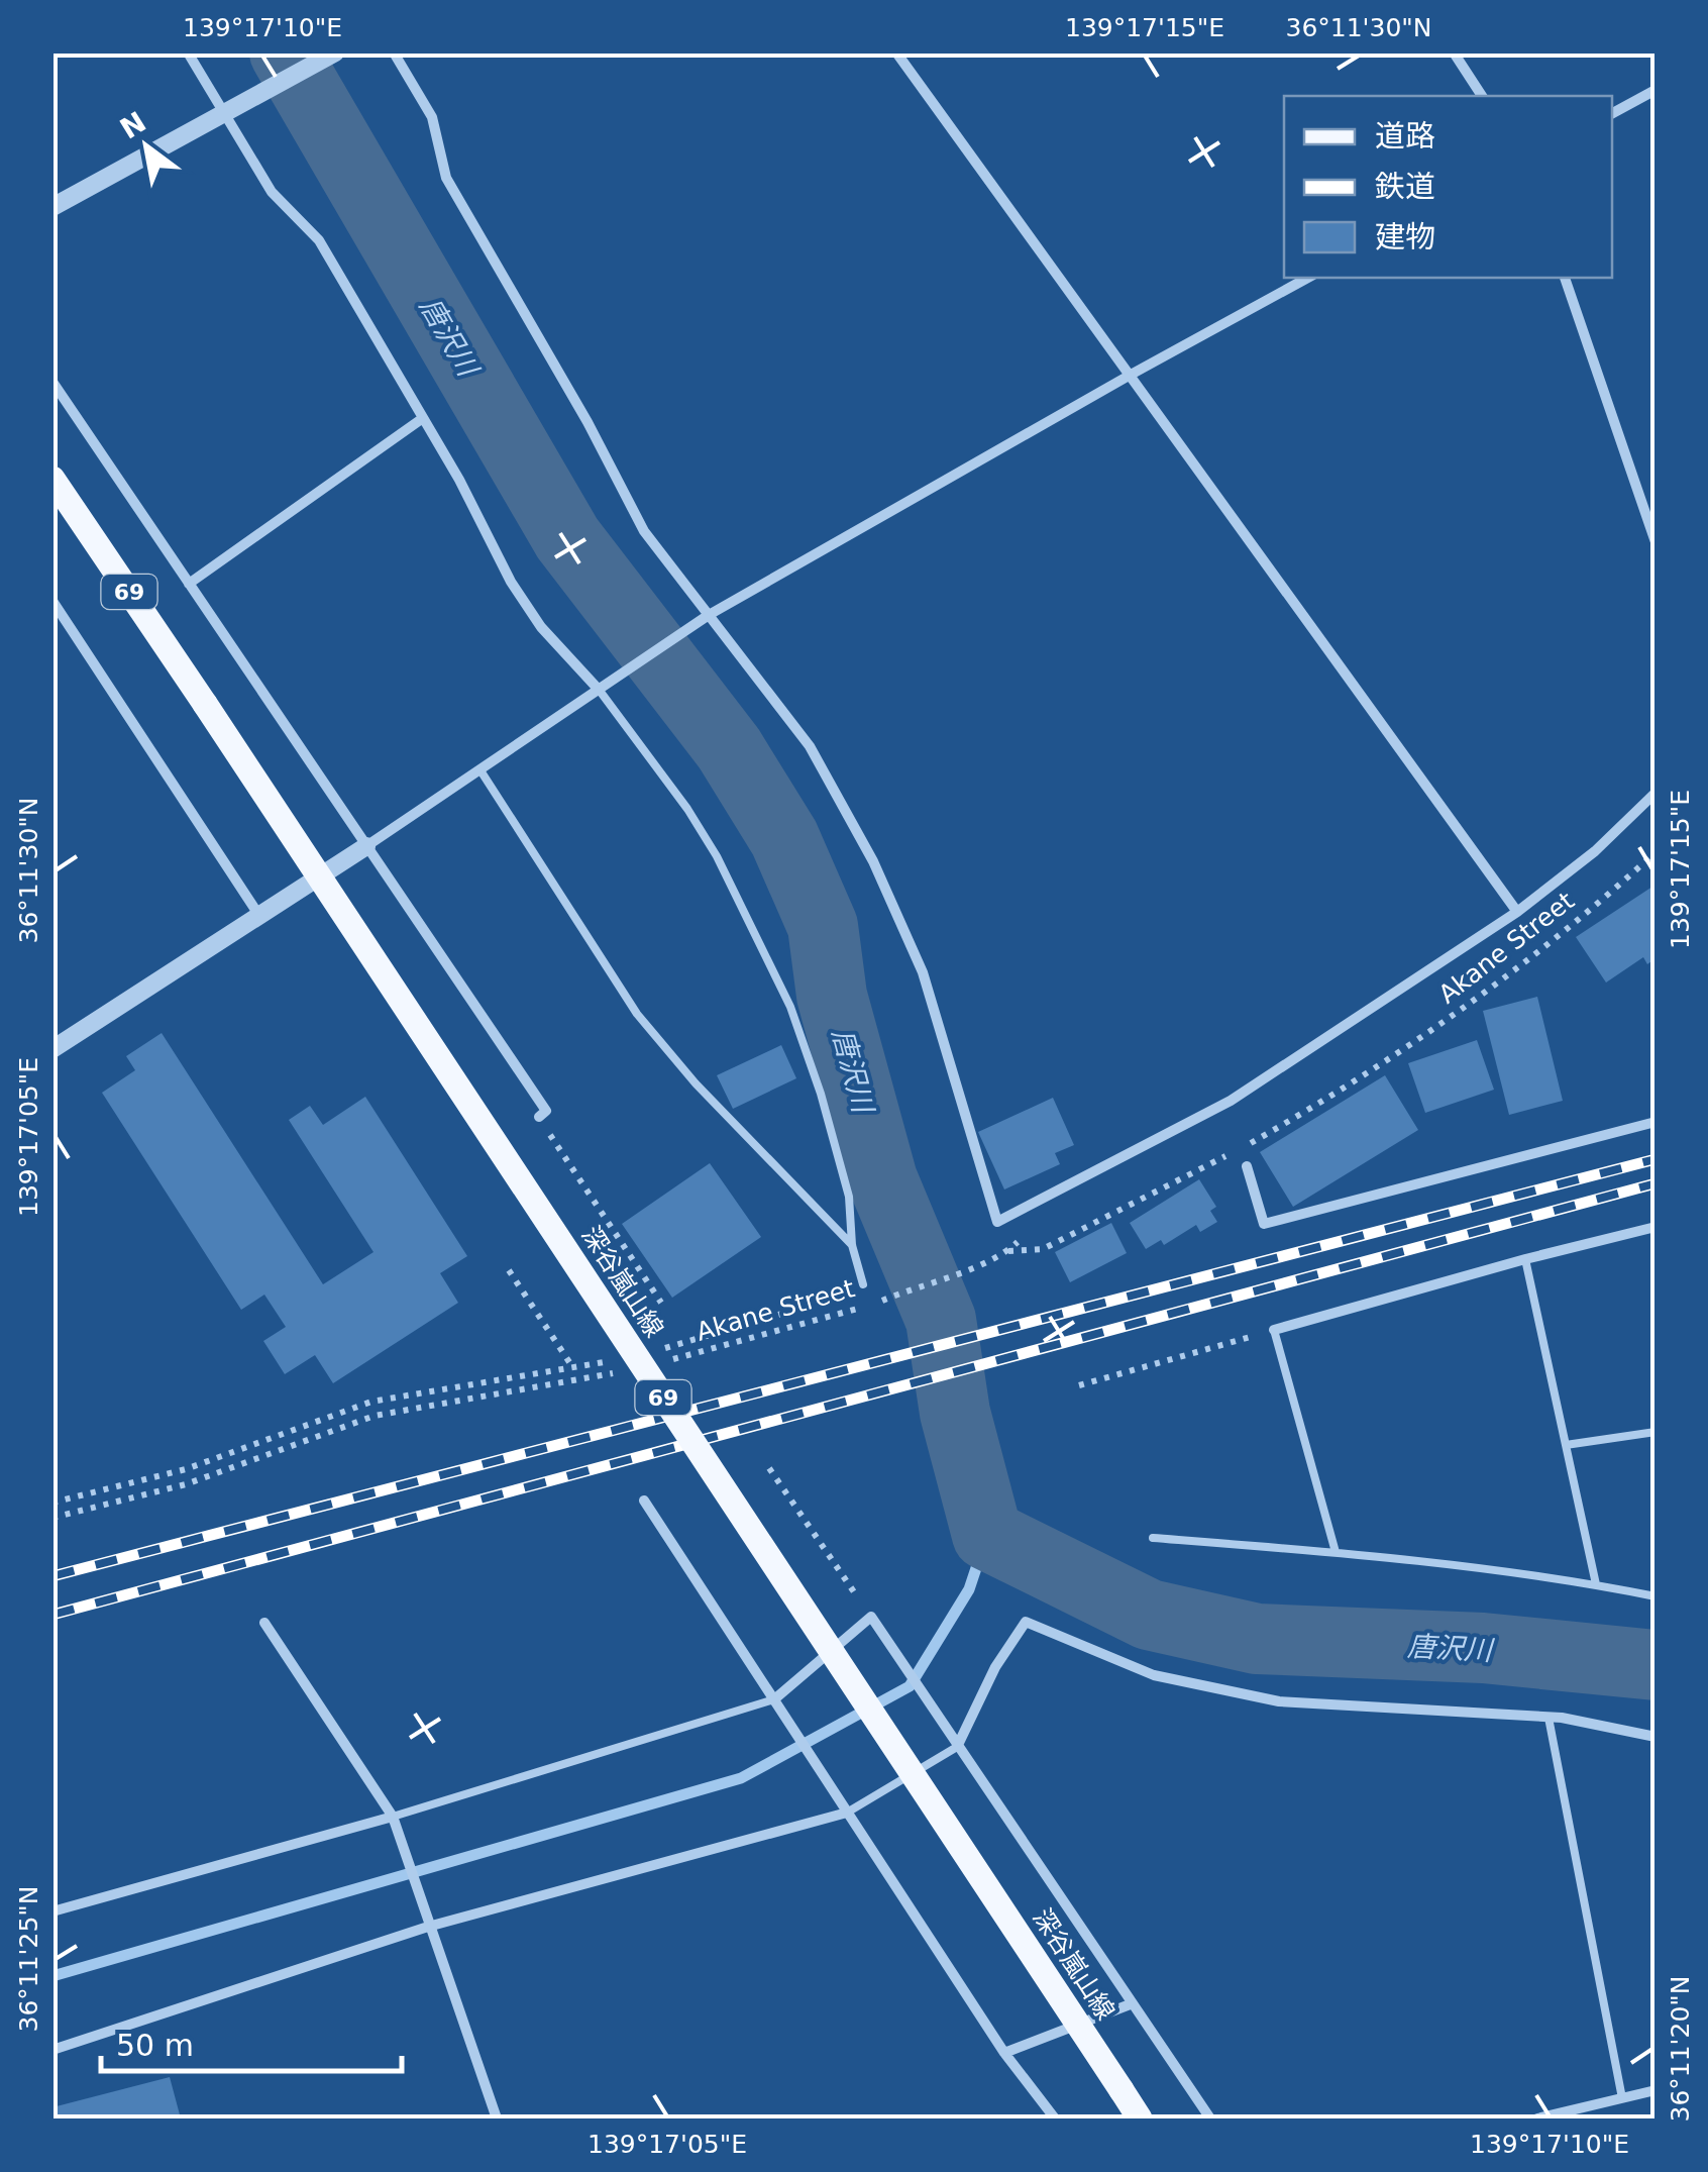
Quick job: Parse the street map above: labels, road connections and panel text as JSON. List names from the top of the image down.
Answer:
{
  "streets": {
    "main road": ["69", "深谷嵐山線"],
    "path": ["Akane Street"]
  },
  "water": ["唐沢川"],
  "legend": ["道路", "鉄道", "建物"],
  "scale_bar": "50 m",
  "north": "top left",
  "coordinates": [
    "139°17'10\"E",
    "139°17'15\"E",
    "36°11'30\"N",
    "139°17'05\"E",
    "36°11'25\"N",
    "36°11'20\"N"
  ]
}
